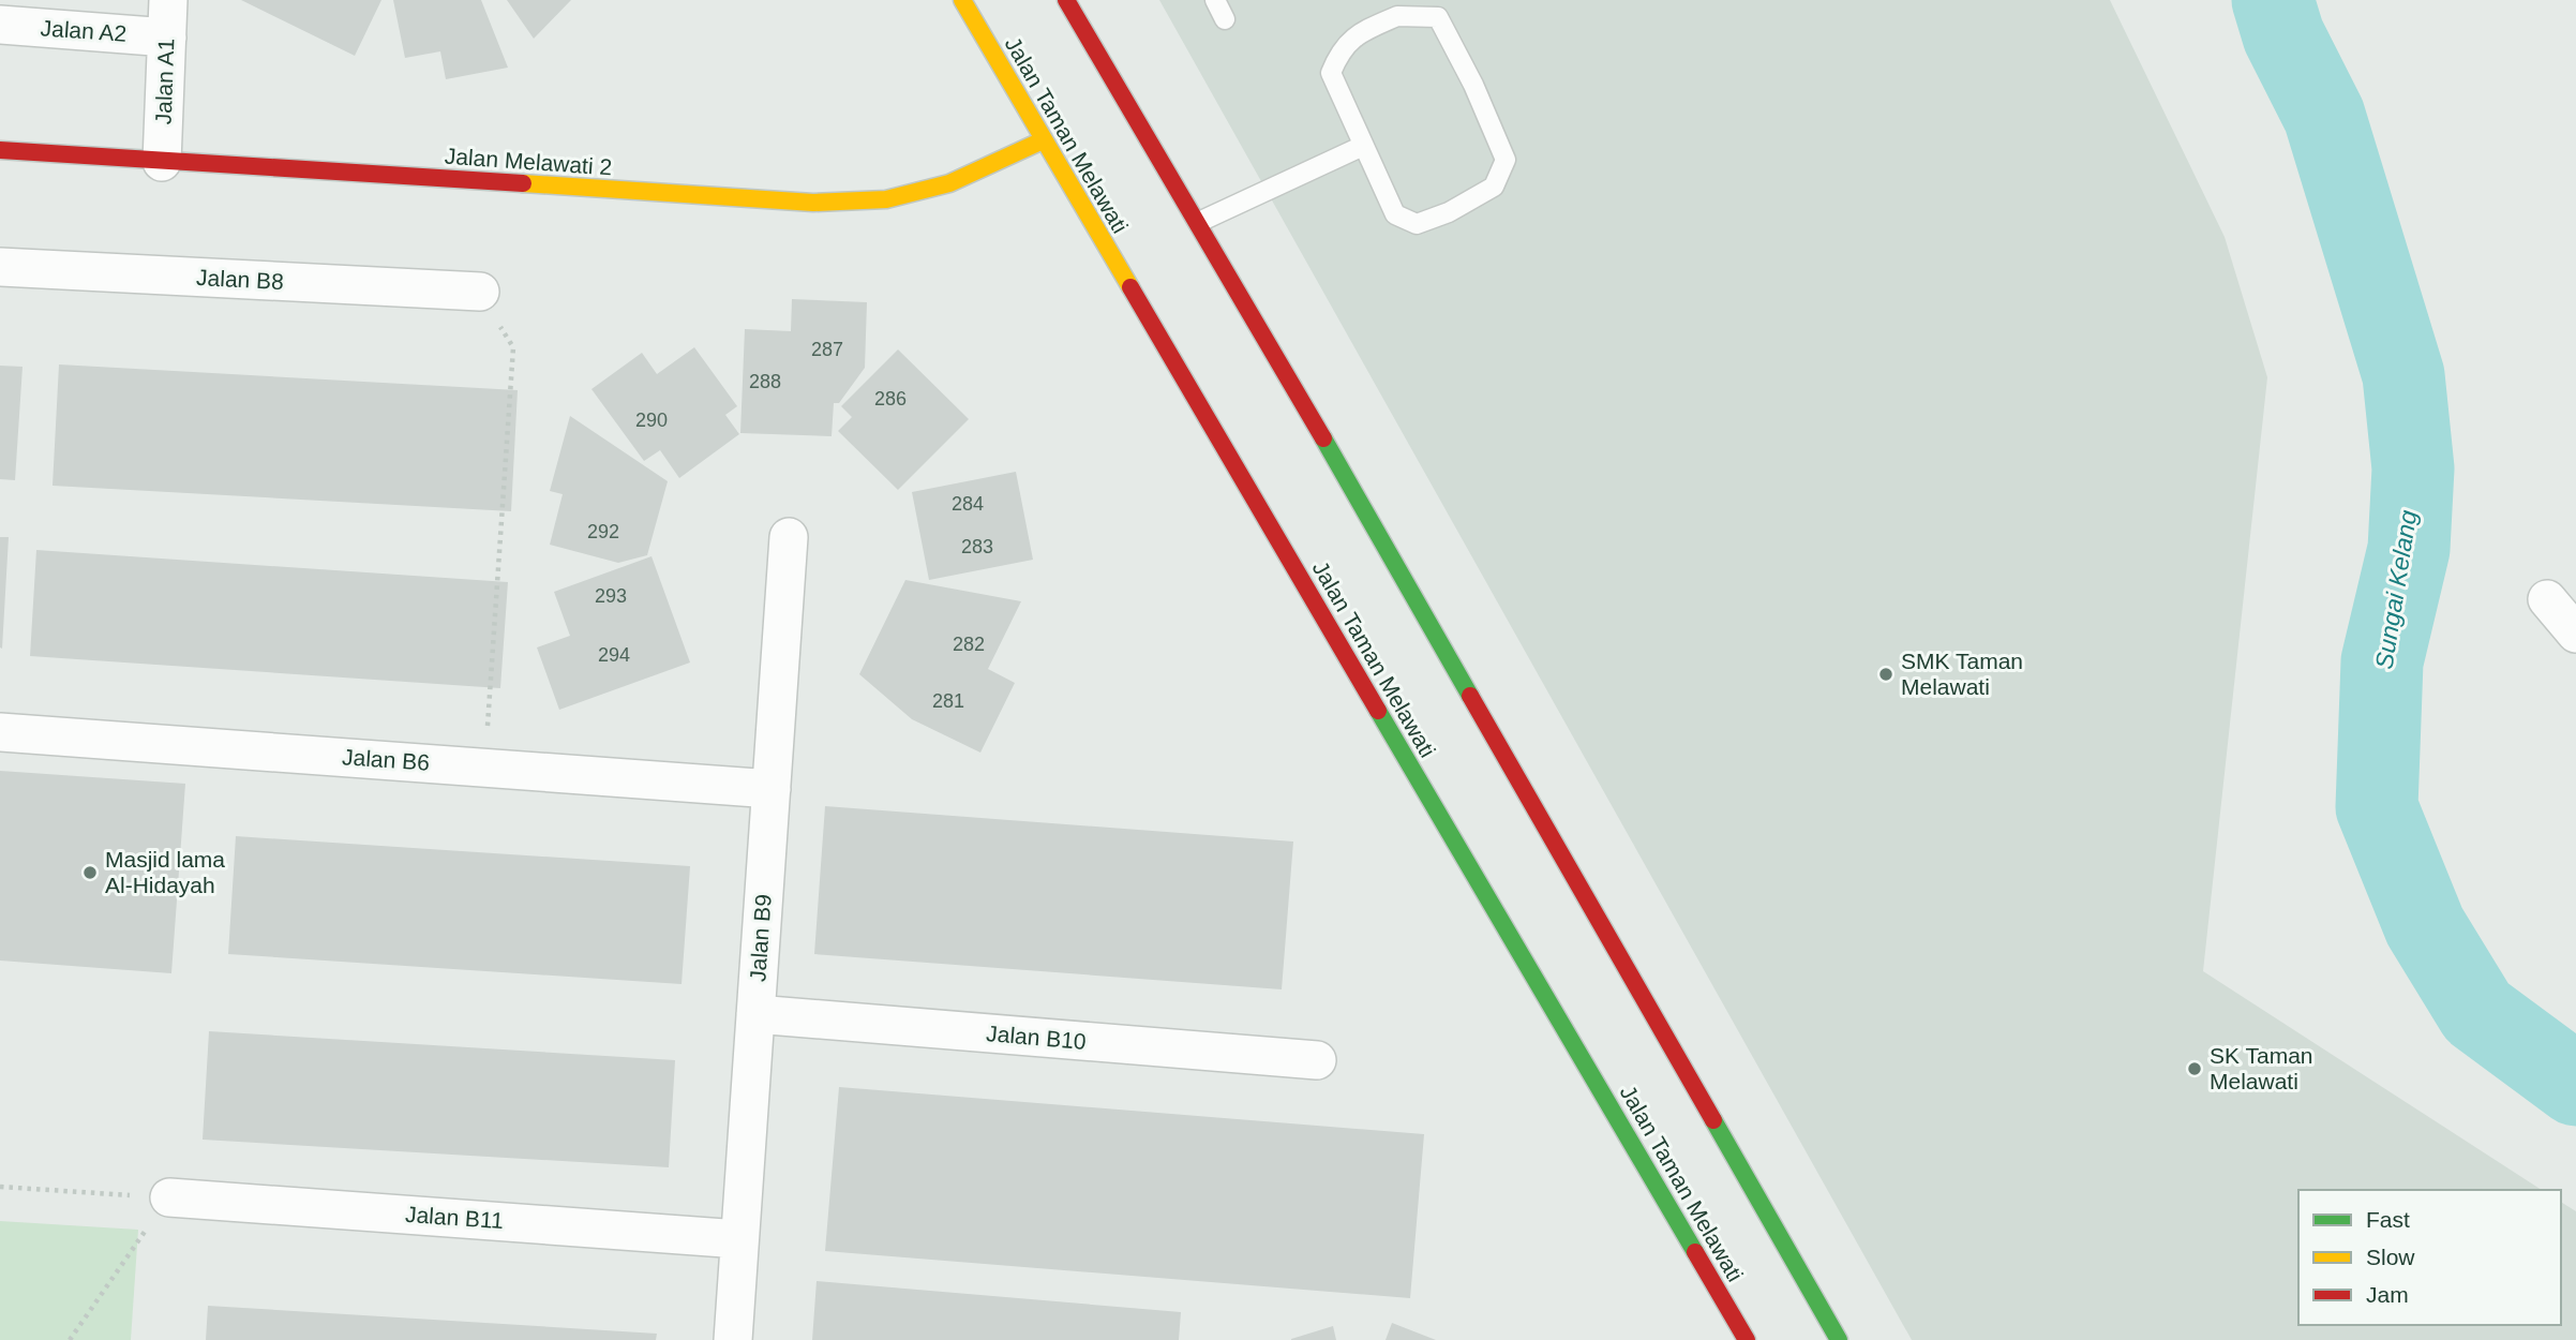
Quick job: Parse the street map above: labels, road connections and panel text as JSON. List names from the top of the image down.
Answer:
{
  "streets": {
    "main road": ["Jalan Taman Melawati", "Jalan Melawati 2"],
    "street": [
      "Jalan A2",
      "Jalan A1",
      "Jalan B8",
      "Jalan B6",
      "Jalan B9",
      "Jalan B10",
      "Jalan B11"
    ]
  },
  "crossings": [
    ["Jalan A2", "Jalan A1"],
    ["Jalan A1", "Jalan Melawati 2"],
    ["Jalan Taman Melawati", "Jalan Melawati 2"],
    ["Jalan B6", "Jalan B9"],
    ["Jalan B9", "Jalan B10"],
    ["Jalan B9", "Jalan B11"]
  ],
  "water": ["Sungai Kelang"],
  "places": ["SMK Taman Melawati", "Masjid lama Al-Hidayah", "SK Taman Melawati"],
  "house_numbers": [
    "287",
    "288",
    "286",
    "290",
    "284",
    "292",
    "283",
    "293",
    "282",
    "294",
    "281"
  ],
  "legend": ["Fast", "Slow", "Jam"]
}
